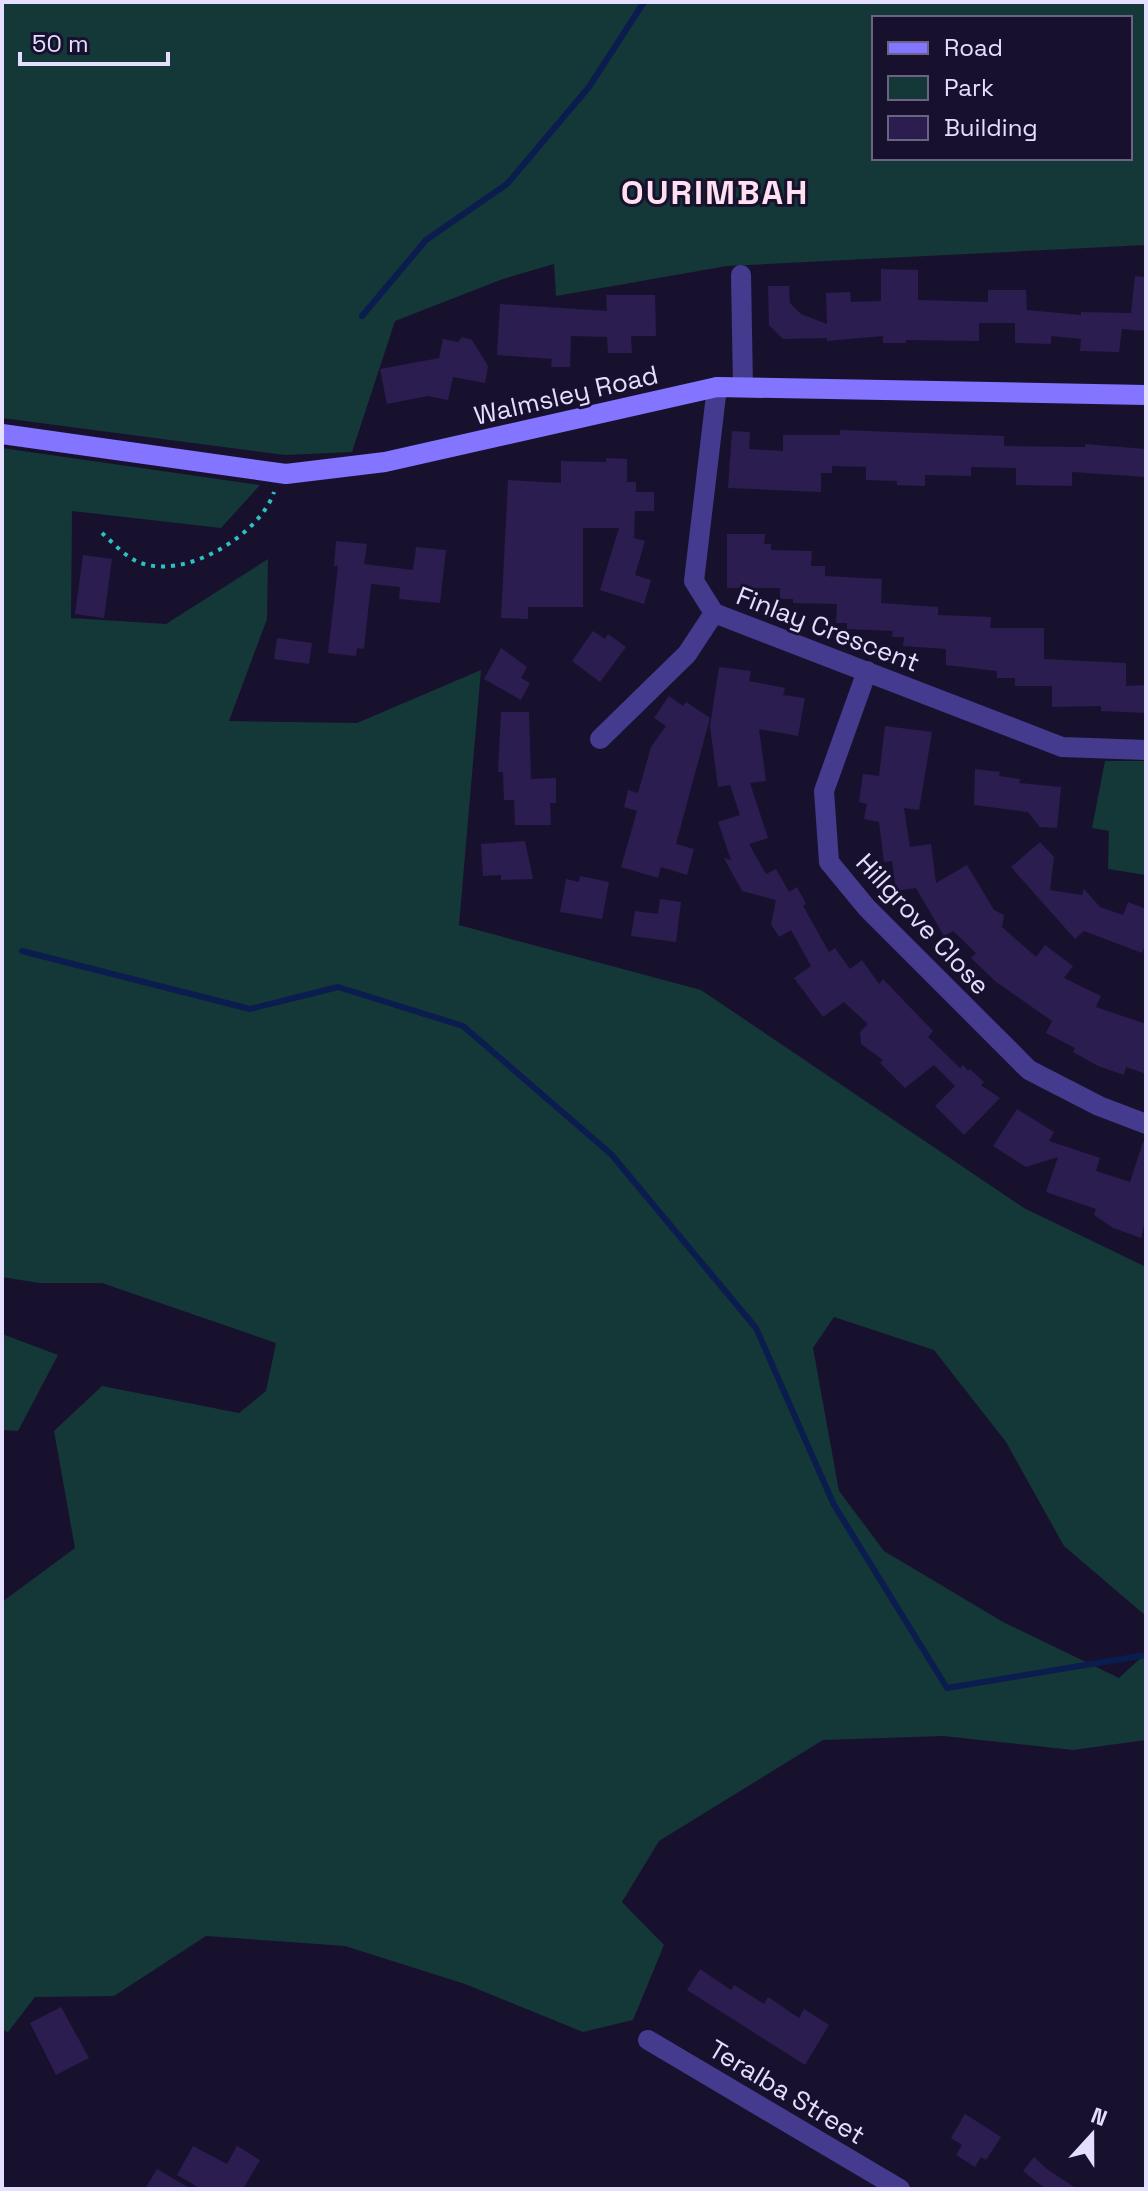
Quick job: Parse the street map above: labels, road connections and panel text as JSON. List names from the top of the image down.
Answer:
{
  "streets": {
    "street": [
      "Walmsley Road",
      "Finlay Crescent",
      "Hillgrove Close",
      "Teralba Street"
    ]
  },
  "crossings": [
    ["Walmsley Road", "Finlay Crescent"],
    ["Finlay Crescent", "Hillgrove Close"]
  ],
  "districts": ["OURIMBAH"],
  "legend": ["Road", "Park", "Building"],
  "scale_bar": "50 m",
  "north": "top"
}
